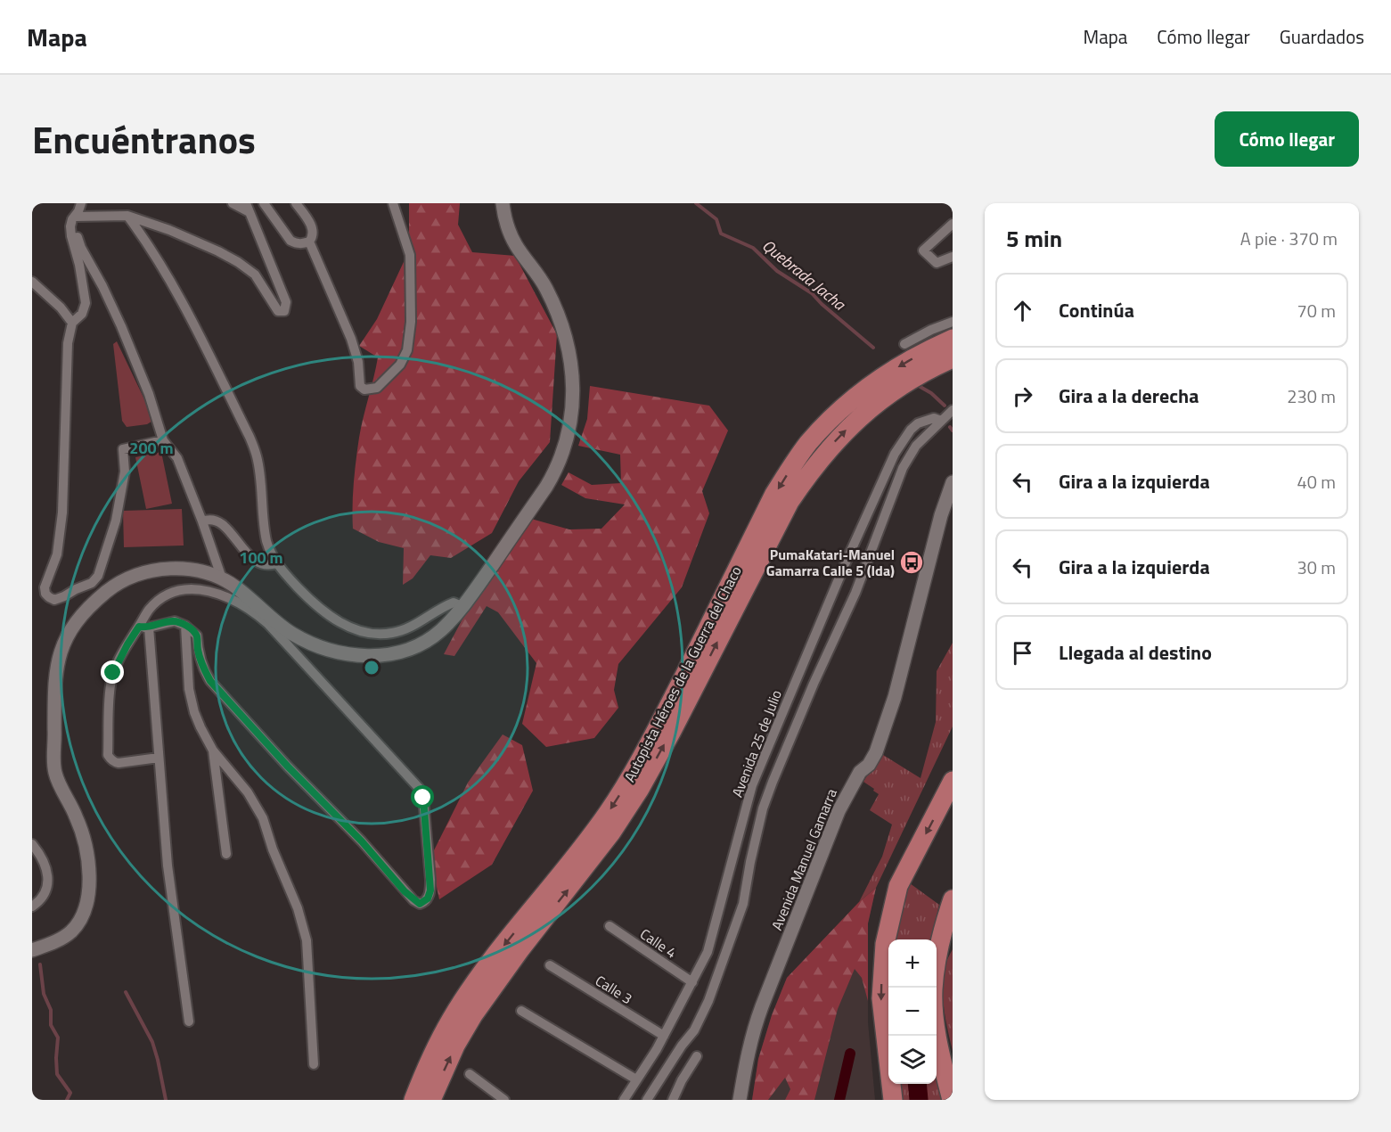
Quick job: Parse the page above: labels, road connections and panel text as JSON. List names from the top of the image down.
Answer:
{
  "streets": {
    "highway": ["Autopista Héroes de la Guerra del Chaco"],
    "street": [
      "Avenida 25 de Julio",
      "Avenida Manuel Gamarra",
      "Calle 4",
      "Calle 3"
    ]
  },
  "crossings": [
    ["Avenida 25 de Julio", "Calle 4"],
    ["Avenida 25 de Julio", "Calle 3"]
  ],
  "water": ["Quebrada Jacha"],
  "places": {
    "bus stop": ["PumaKatari-Manuel Gamarra Calle 5 (Ida)"]
  },
  "page": {
    "header": "Mapa",
    "nav": ["Mapa", "Cómo llegar", "Guardados"],
    "title": "Encuéntranos",
    "buttons": "Cómo llegar",
    "heading": ["5 min", "A pie · 370 m"],
    "list": [
      ["Continúa", "70 m"],
      ["Gira a la derecha", "230 m"],
      ["Gira a la izquierda", "40 m"],
      ["Gira a la izquierda", "30 m"],
      "Llegada al destino"
    ],
    "map_buttons": ["+", "−"]
  },
  "rings": ["200 m", "100 m"]
}
